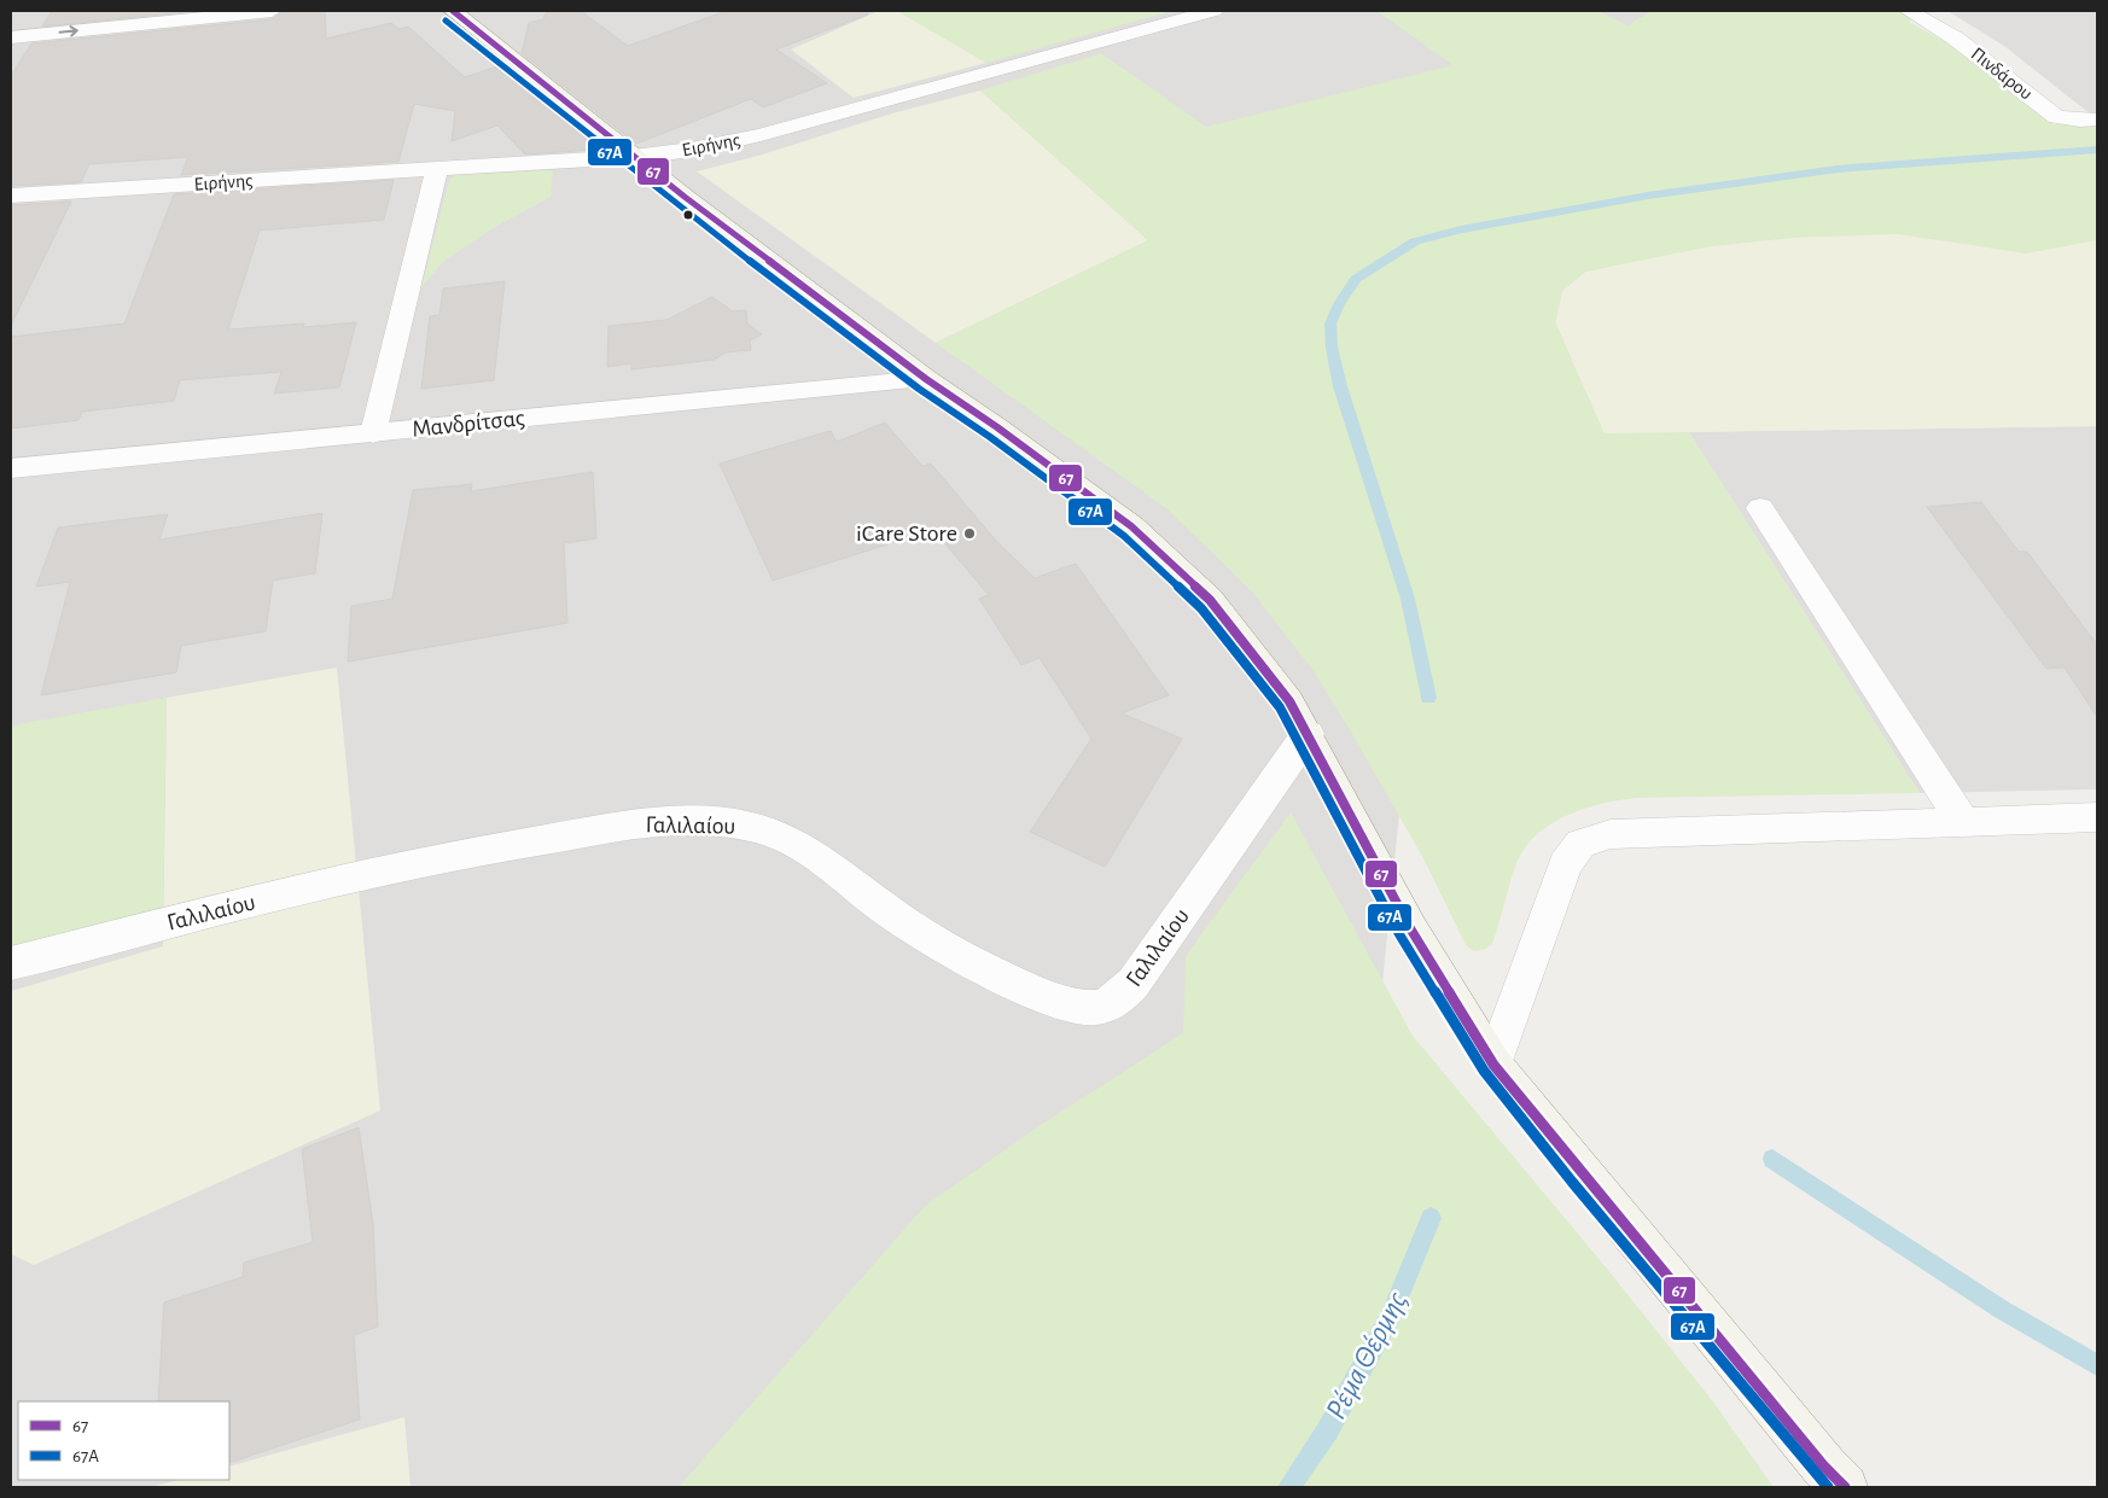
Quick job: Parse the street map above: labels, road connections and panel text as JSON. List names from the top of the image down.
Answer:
{
  "streets": {
    "street": [
      "Πινδάρου",
      "Ειρήνης",
      "Μανδρίτσας",
      "Γαλιλαίου"
    ]
  },
  "water": ["Ρέμα Θέρμης"],
  "places": ["iCare Store"],
  "lines": ["transit line 67", "transit line 67Α"],
  "legend": ["67", "67Α"]
}
